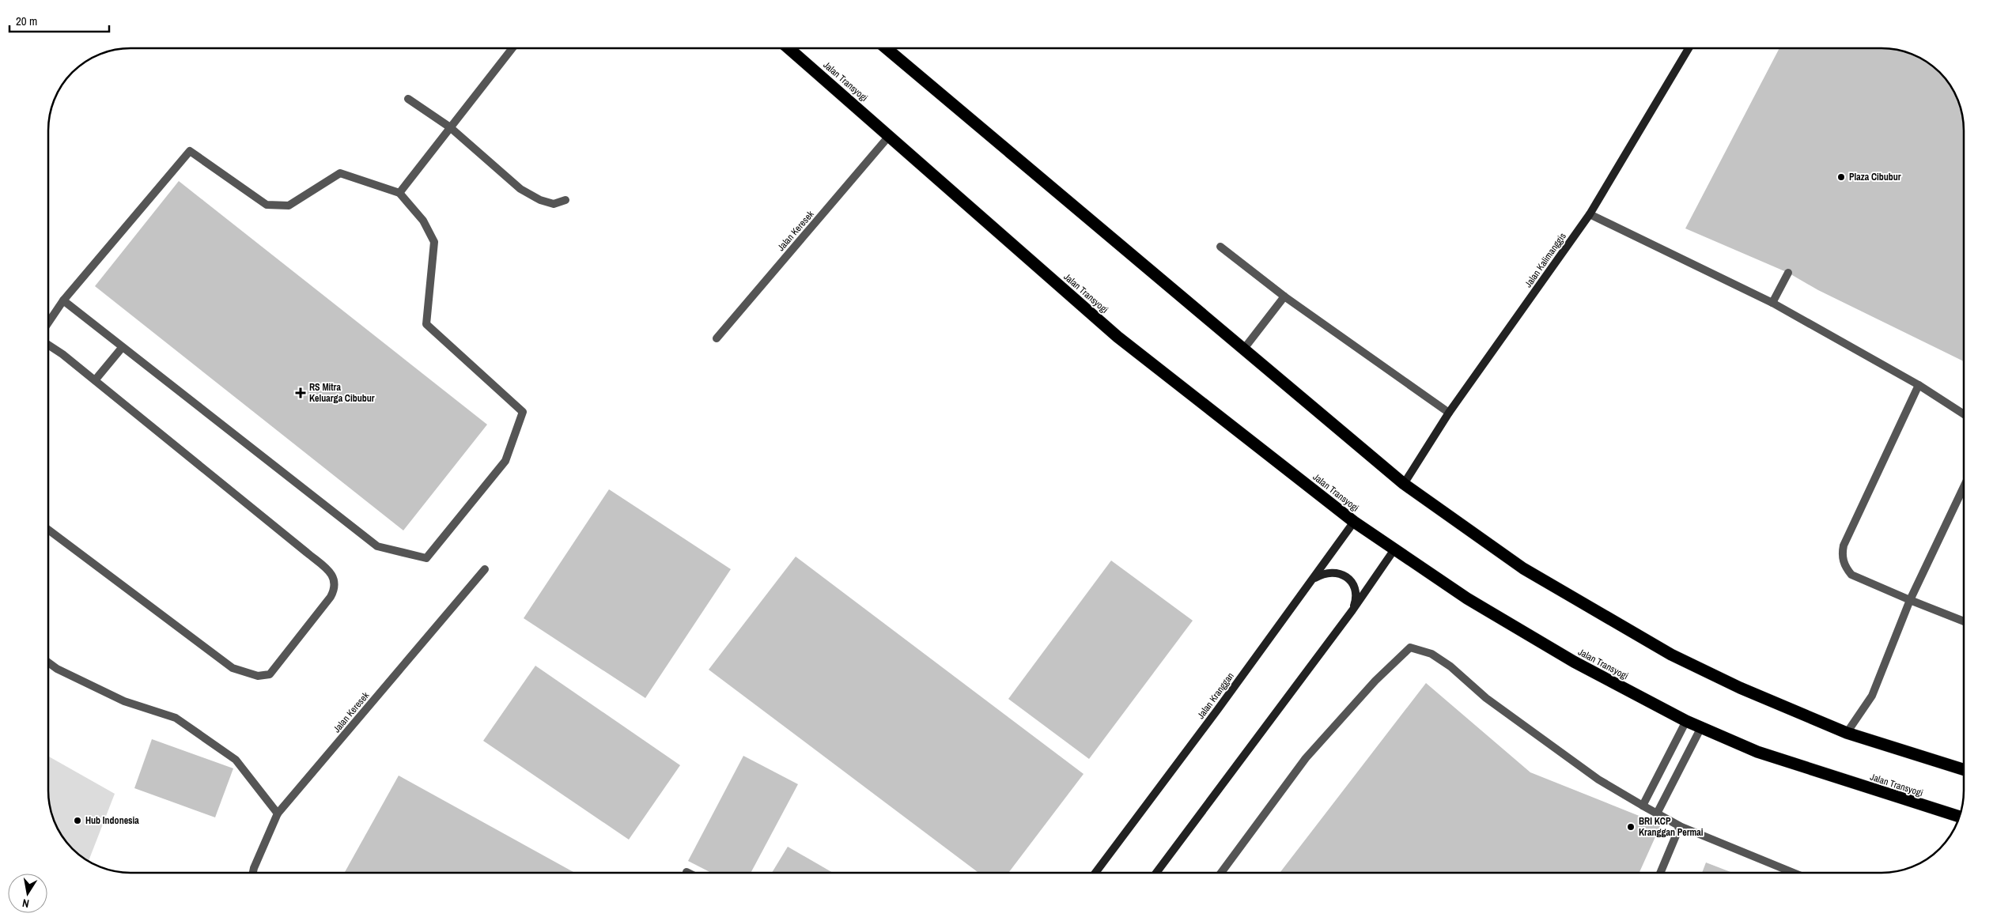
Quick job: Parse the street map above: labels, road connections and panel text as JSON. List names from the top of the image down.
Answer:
{
  "streets": {
    "highway": ["Jalan Transyogi"],
    "main road": ["Jalan Kalimanggis", "Jalan Kranggan"],
    "street": ["Jalan Keresek"]
  },
  "crossings": [
    ["Jalan Transyogi", "Jalan Keresek"],
    ["Jalan Transyogi", "Jalan Kranggan"]
  ],
  "places": {
    "other": ["Plaza Cibubur", "Hub Indonesia", "BRI KCP Kranggan Permai"],
    "health": ["RS Mitra Keluarga Cibubur"]
  },
  "scale_bar": "20 m",
  "north": "bottom"
}
